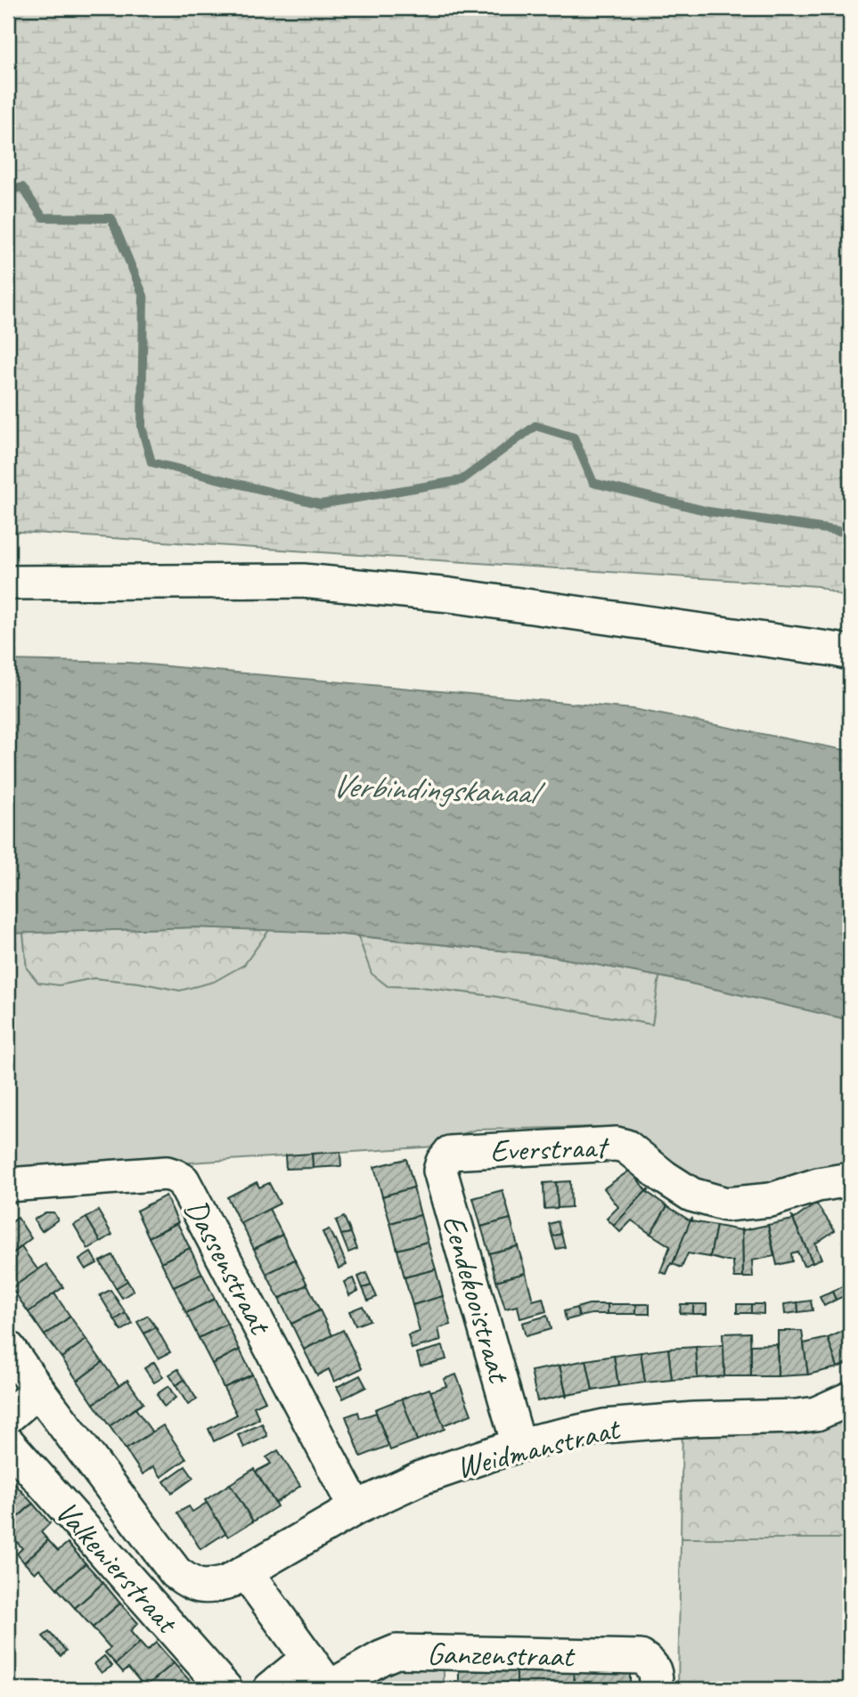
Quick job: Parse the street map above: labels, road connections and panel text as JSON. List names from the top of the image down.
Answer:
{
  "streets": {
    "street": [
      "Everstraat",
      "Dassenstraat",
      "Eendekooistraat",
      "Weidmanstraat",
      "Valkenierstraat",
      "Ganzenstraat"
    ]
  },
  "crossings": [
    ["Everstraat", "Eendekooistraat"],
    ["Dassenstraat", "Weidmanstraat"],
    ["Eendekooistraat", "Weidmanstraat"],
    ["Weidmanstraat", "Valkenierstraat"]
  ],
  "water": ["Verbindingskanaal"]
}
